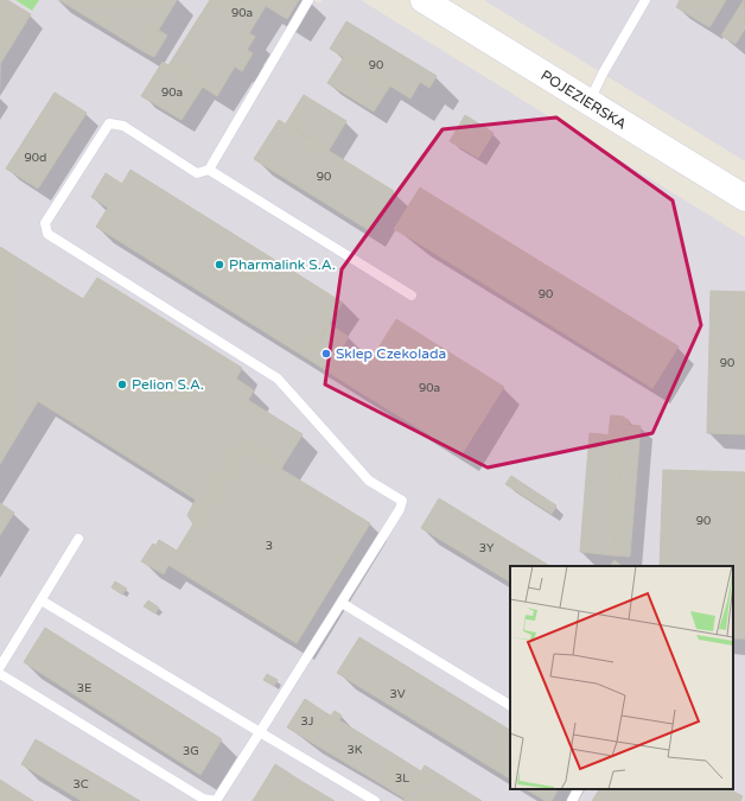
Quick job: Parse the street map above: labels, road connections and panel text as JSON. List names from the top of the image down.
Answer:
{
  "streets": {
    "street": ["POJEZIERSKA"]
  },
  "places": ["Pharmalink S.A.", "Sklep Czekolada", "Pelion S.A."],
  "house_numbers": [
    "90a",
    "90",
    "90a",
    "90d",
    "90",
    "90",
    "90",
    "90a",
    "90",
    "3",
    "3Y",
    "3E",
    "3V",
    "3J",
    "3K",
    "3G",
    "3L",
    "3C"
  ]
}
